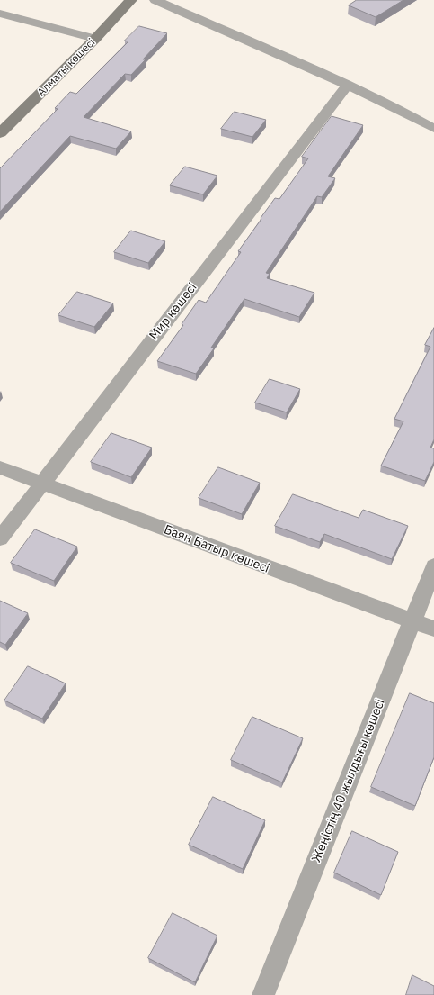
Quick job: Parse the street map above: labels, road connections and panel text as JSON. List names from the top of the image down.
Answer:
{
  "streets": {
    "street": [
      "Алматы көшесі",
      "Мир көшесі",
      "Баян Батыр көшесі",
      "Жеңістің 40 жылдығы көшесі"
    ]
  },
  "crossings": [
    ["Мир көшесі", "Баян Батыр көшесі"],
    ["Баян Батыр көшесі", "Жеңістің 40 жылдығы көшесі"]
  ]
}
